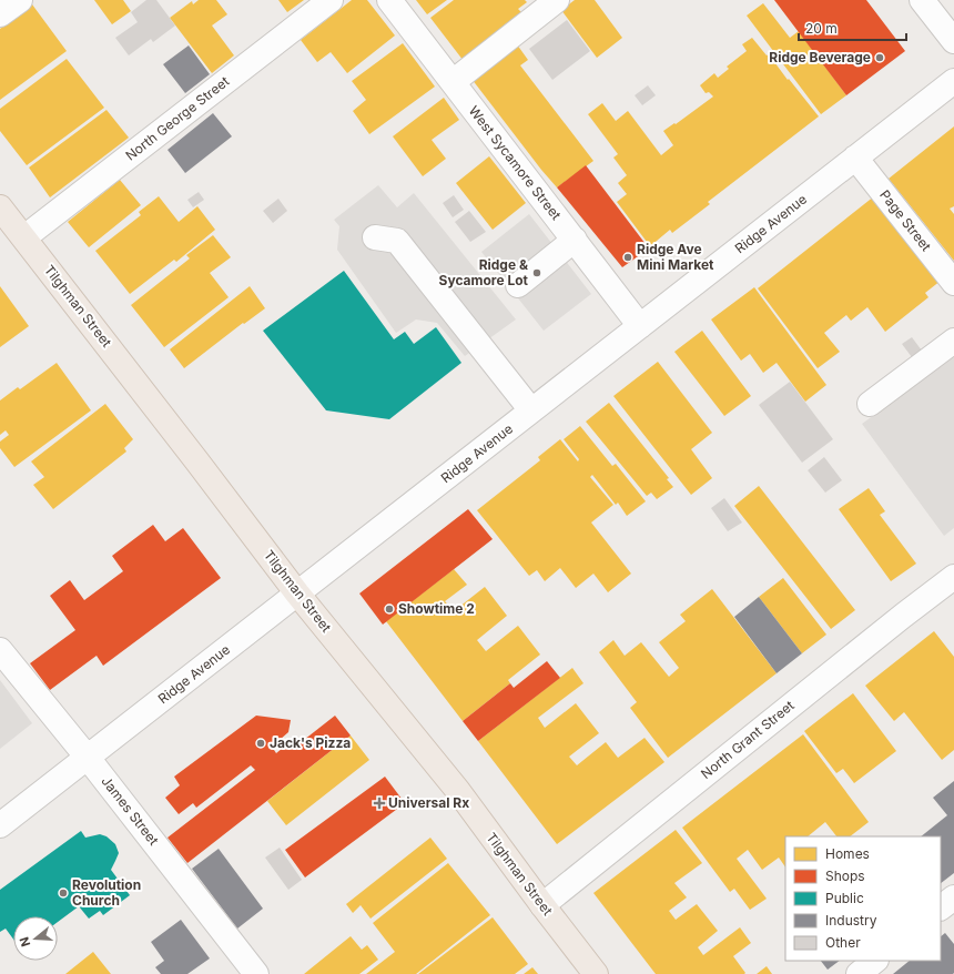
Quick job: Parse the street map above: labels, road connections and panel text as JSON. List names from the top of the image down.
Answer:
{
  "streets": {
    "main road": ["Tilghman Street"],
    "street": [
      "North George Street",
      "West Sycamore Street",
      "Page Street",
      "Ridge Avenue",
      "North Grant Street",
      "James Street"
    ]
  },
  "crossings": [
    ["North George Street", "Tilghman Street"],
    ["West Sycamore Street", "Ridge Avenue"],
    ["Page Street", "Ridge Avenue"],
    ["Ridge Avenue", "Tilghman Street"],
    ["Ridge Avenue", "James Street"],
    ["Tilghman Street", "North Grant Street"]
  ],
  "places": {
    "other": [
      "Ridge Beverage",
      "Ridge Ave Mini Market",
      "Ridge & Sycamore Lot",
      "Showtime 2",
      "Jack's Pizza",
      "Revolution Church"
    ],
    "health": ["Universal Rx"]
  },
  "legend": [
    "Homes",
    "Shops",
    "Public",
    "Industry",
    "Other"
  ],
  "scale_bar": "20 m",
  "north": "left"
}
